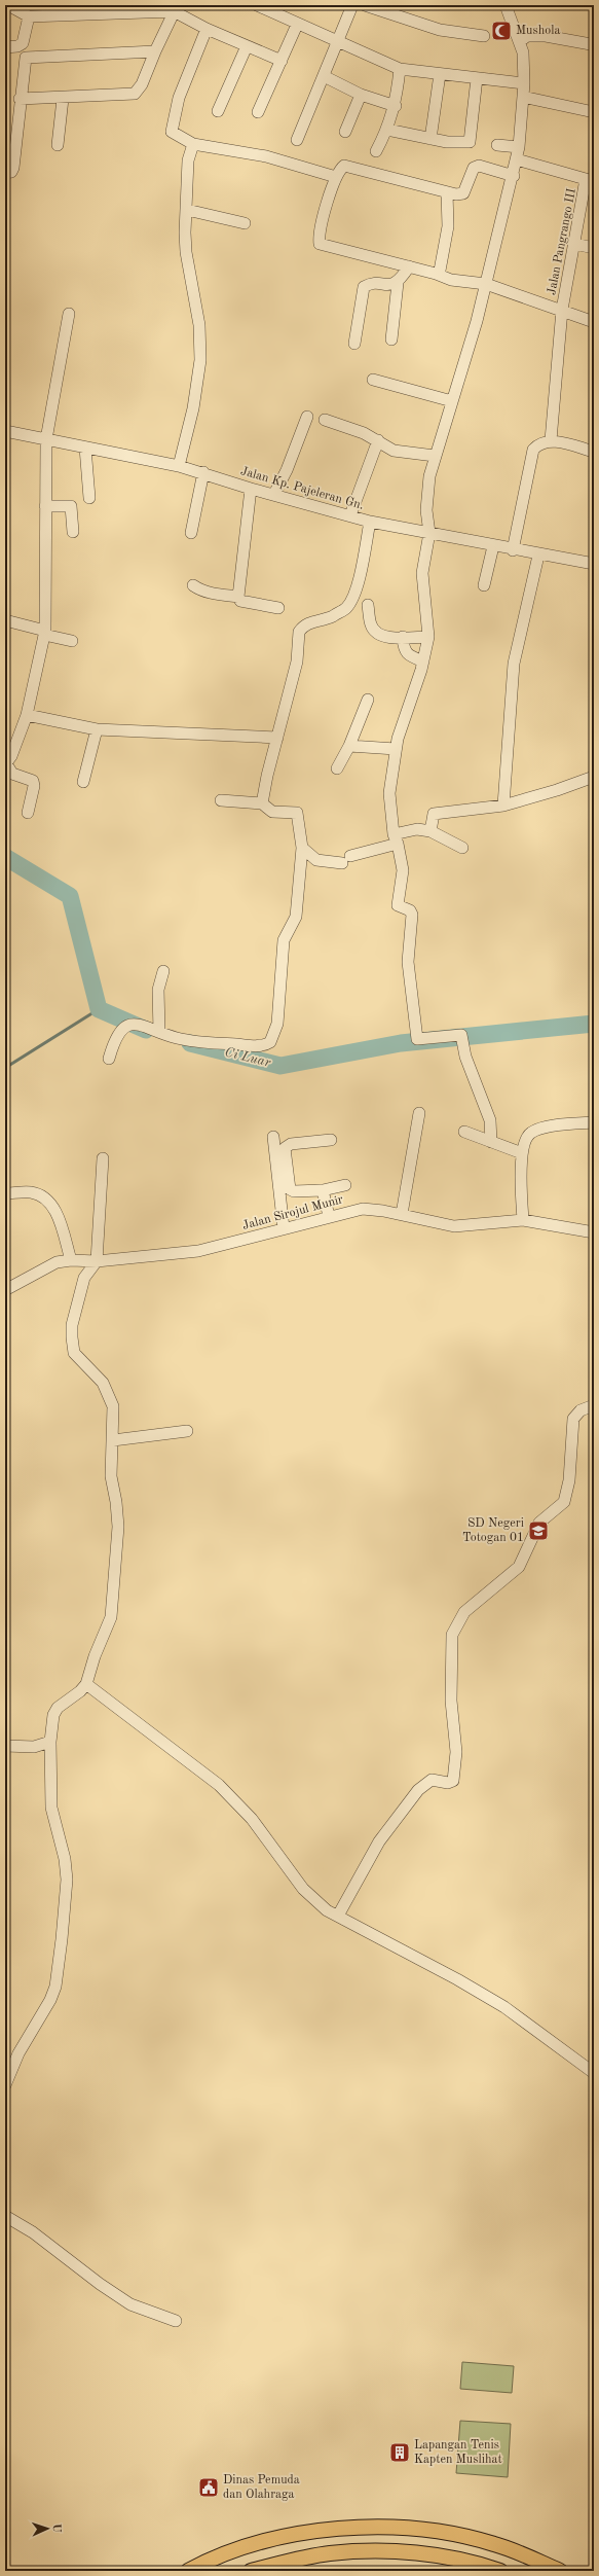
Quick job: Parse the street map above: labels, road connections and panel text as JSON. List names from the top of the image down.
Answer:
{
  "streets": {
    "street": ["Jalan Pangrango III", "Jalan Kp. Pajeleran Gn.", "Jalan Sirojul Munir"]
  },
  "water": ["Ci Luar"],
  "places": {
    "mosque": ["Mushola"],
    "school or university": ["SD Negeri Totogan 01"],
    "building": ["Lapangan Tenis Kapten Muslihat"],
    "public building": ["Dinas Pemuda dan Olahraga"]
  },
  "north": "right"
}
